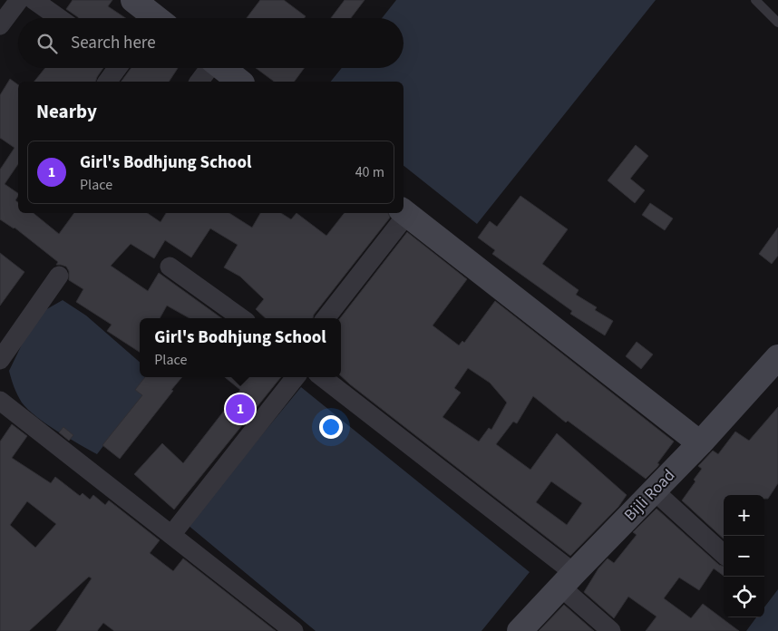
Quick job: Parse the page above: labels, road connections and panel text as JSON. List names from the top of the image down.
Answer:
{
  "streets": {
    "street": ["Bijli Road"]
  },
  "page": {
    "search": "Search here",
    "heading": "Nearby",
    "list": [
      {
        "mark": "1",
        "name": "Girl's Bodhjung School",
        "note": "Place",
        "value": "40 m"
      }
    ],
    "popup": ["Girl's Bodhjung School", "Place"],
    "pins": "1",
    "map_buttons": ["+", "−"]
  }
}
